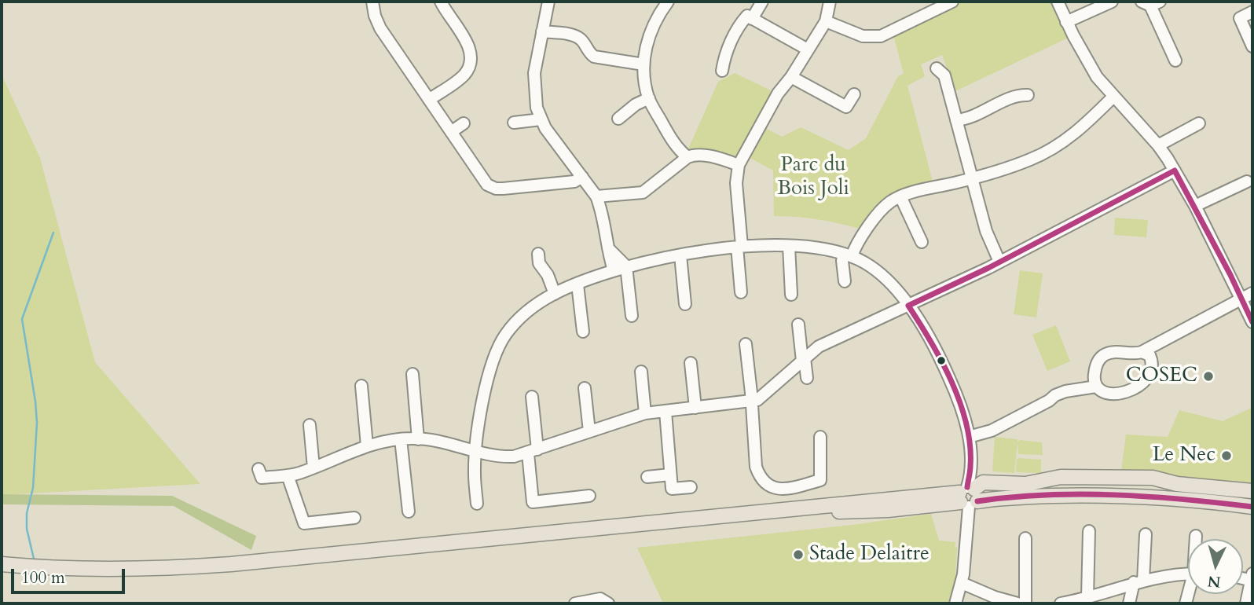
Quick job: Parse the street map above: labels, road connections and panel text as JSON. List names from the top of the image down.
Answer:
{
  "parks": ["Parc du Bois Joli"],
  "places": ["COSEC", "Le Nec", "Stade Delaitre"],
  "scale_bar": "100 m",
  "north": "bottom"
}
